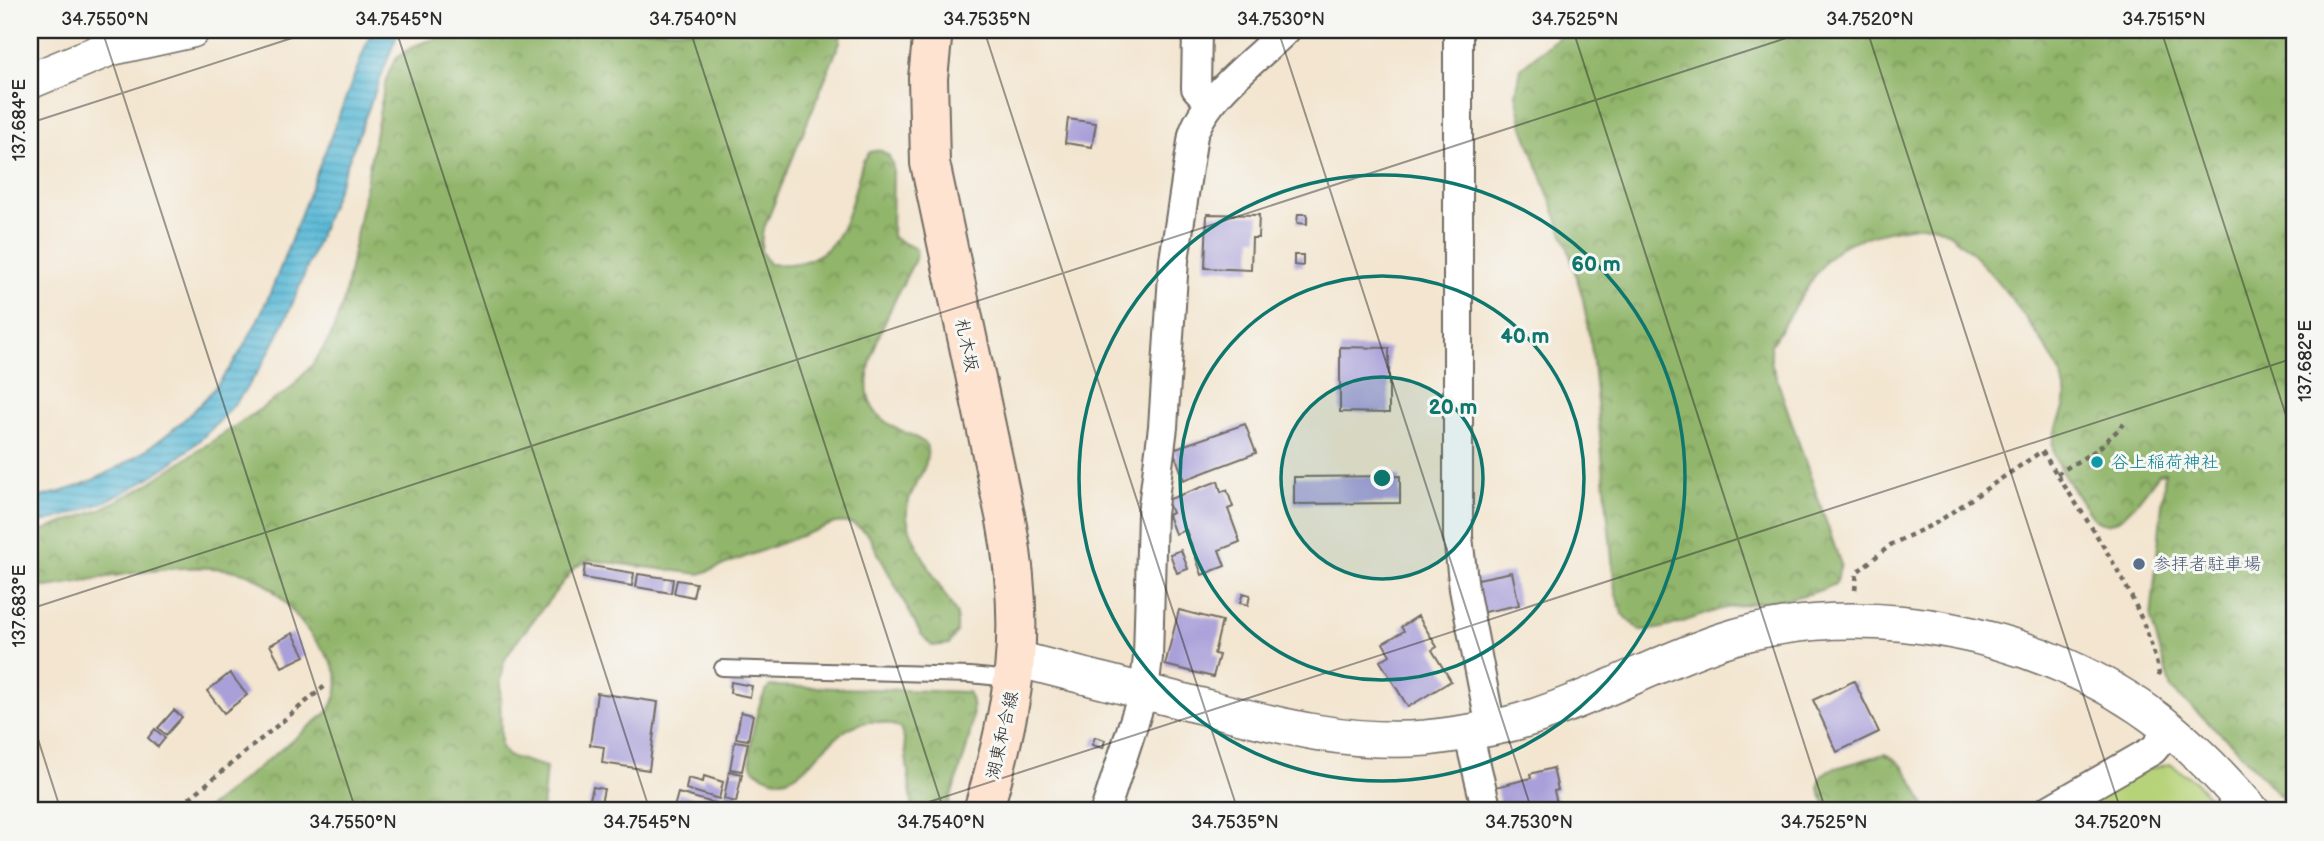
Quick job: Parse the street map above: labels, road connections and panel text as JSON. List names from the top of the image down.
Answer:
{
  "streets": {
    "main road": ["札木坂", "湖東和合線"]
  },
  "crossings": [
    ["札木坂", "湖東和合線"]
  ],
  "places": ["谷上稲荷神社", "参拝者駐車場"],
  "coordinates": [
    "34.7550°N",
    "34.7545°N",
    "34.7540°N",
    "34.7535°N",
    "34.7530°N",
    "34.7525°N",
    "34.7520°N",
    "34.7515°N",
    "137.684°E",
    "137.682°E",
    "137.683°E"
  ],
  "rings": ["60 m", "40 m", "20 m"]
}
